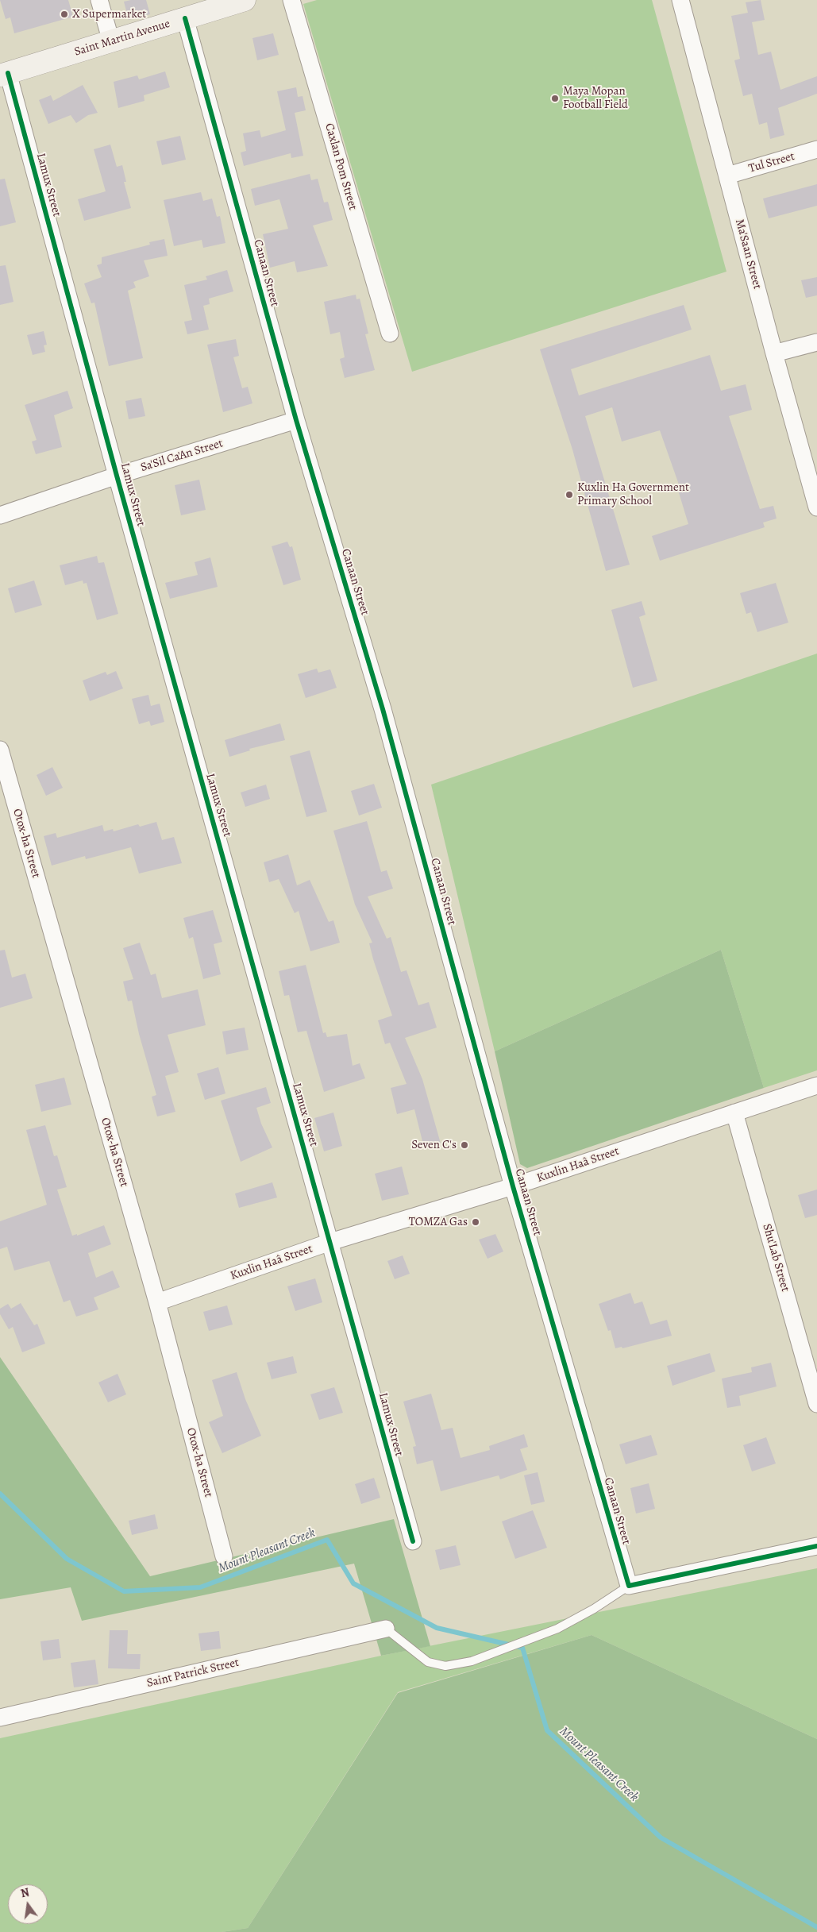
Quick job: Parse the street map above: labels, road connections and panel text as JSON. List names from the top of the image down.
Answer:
{
  "streets": {
    "street": [
      "Saint Martin Avenue",
      "Tul Street",
      "Caxlan Pom Street",
      "Lamux Street",
      "Ma'Saan Street",
      "Canaan Street",
      "Sa'Sil Ca'An Street",
      "Otox-ha Street",
      "Kuxlin Haâ Street",
      "Shu'Lab Street",
      "Saint Patrick Street"
    ]
  },
  "crossings": [
    ["Saint Martin Avenue", "Lamux Street"],
    ["Saint Martin Avenue", "Canaan Street"],
    ["Tul Street", "Ma'Saan Street"],
    ["Lamux Street", "Sa'Sil Ca'An Street"],
    ["Lamux Street", "Kuxlin Haâ Street"],
    ["Canaan Street", "Sa'Sil Ca'An Street"],
    ["Canaan Street", "Kuxlin Haâ Street"],
    ["Otox-ha Street", "Kuxlin Haâ Street"],
    ["Kuxlin Haâ Street", "Shu'Lab Street"]
  ],
  "water": ["Mount Pleasant Creek"],
  "places": [
    "X Supermarket",
    "Maya Mopan Football Field",
    "Kuxlin Ha Government Primary School",
    "Seven C's",
    "TOMZA Gas"
  ],
  "north": "top"
}
